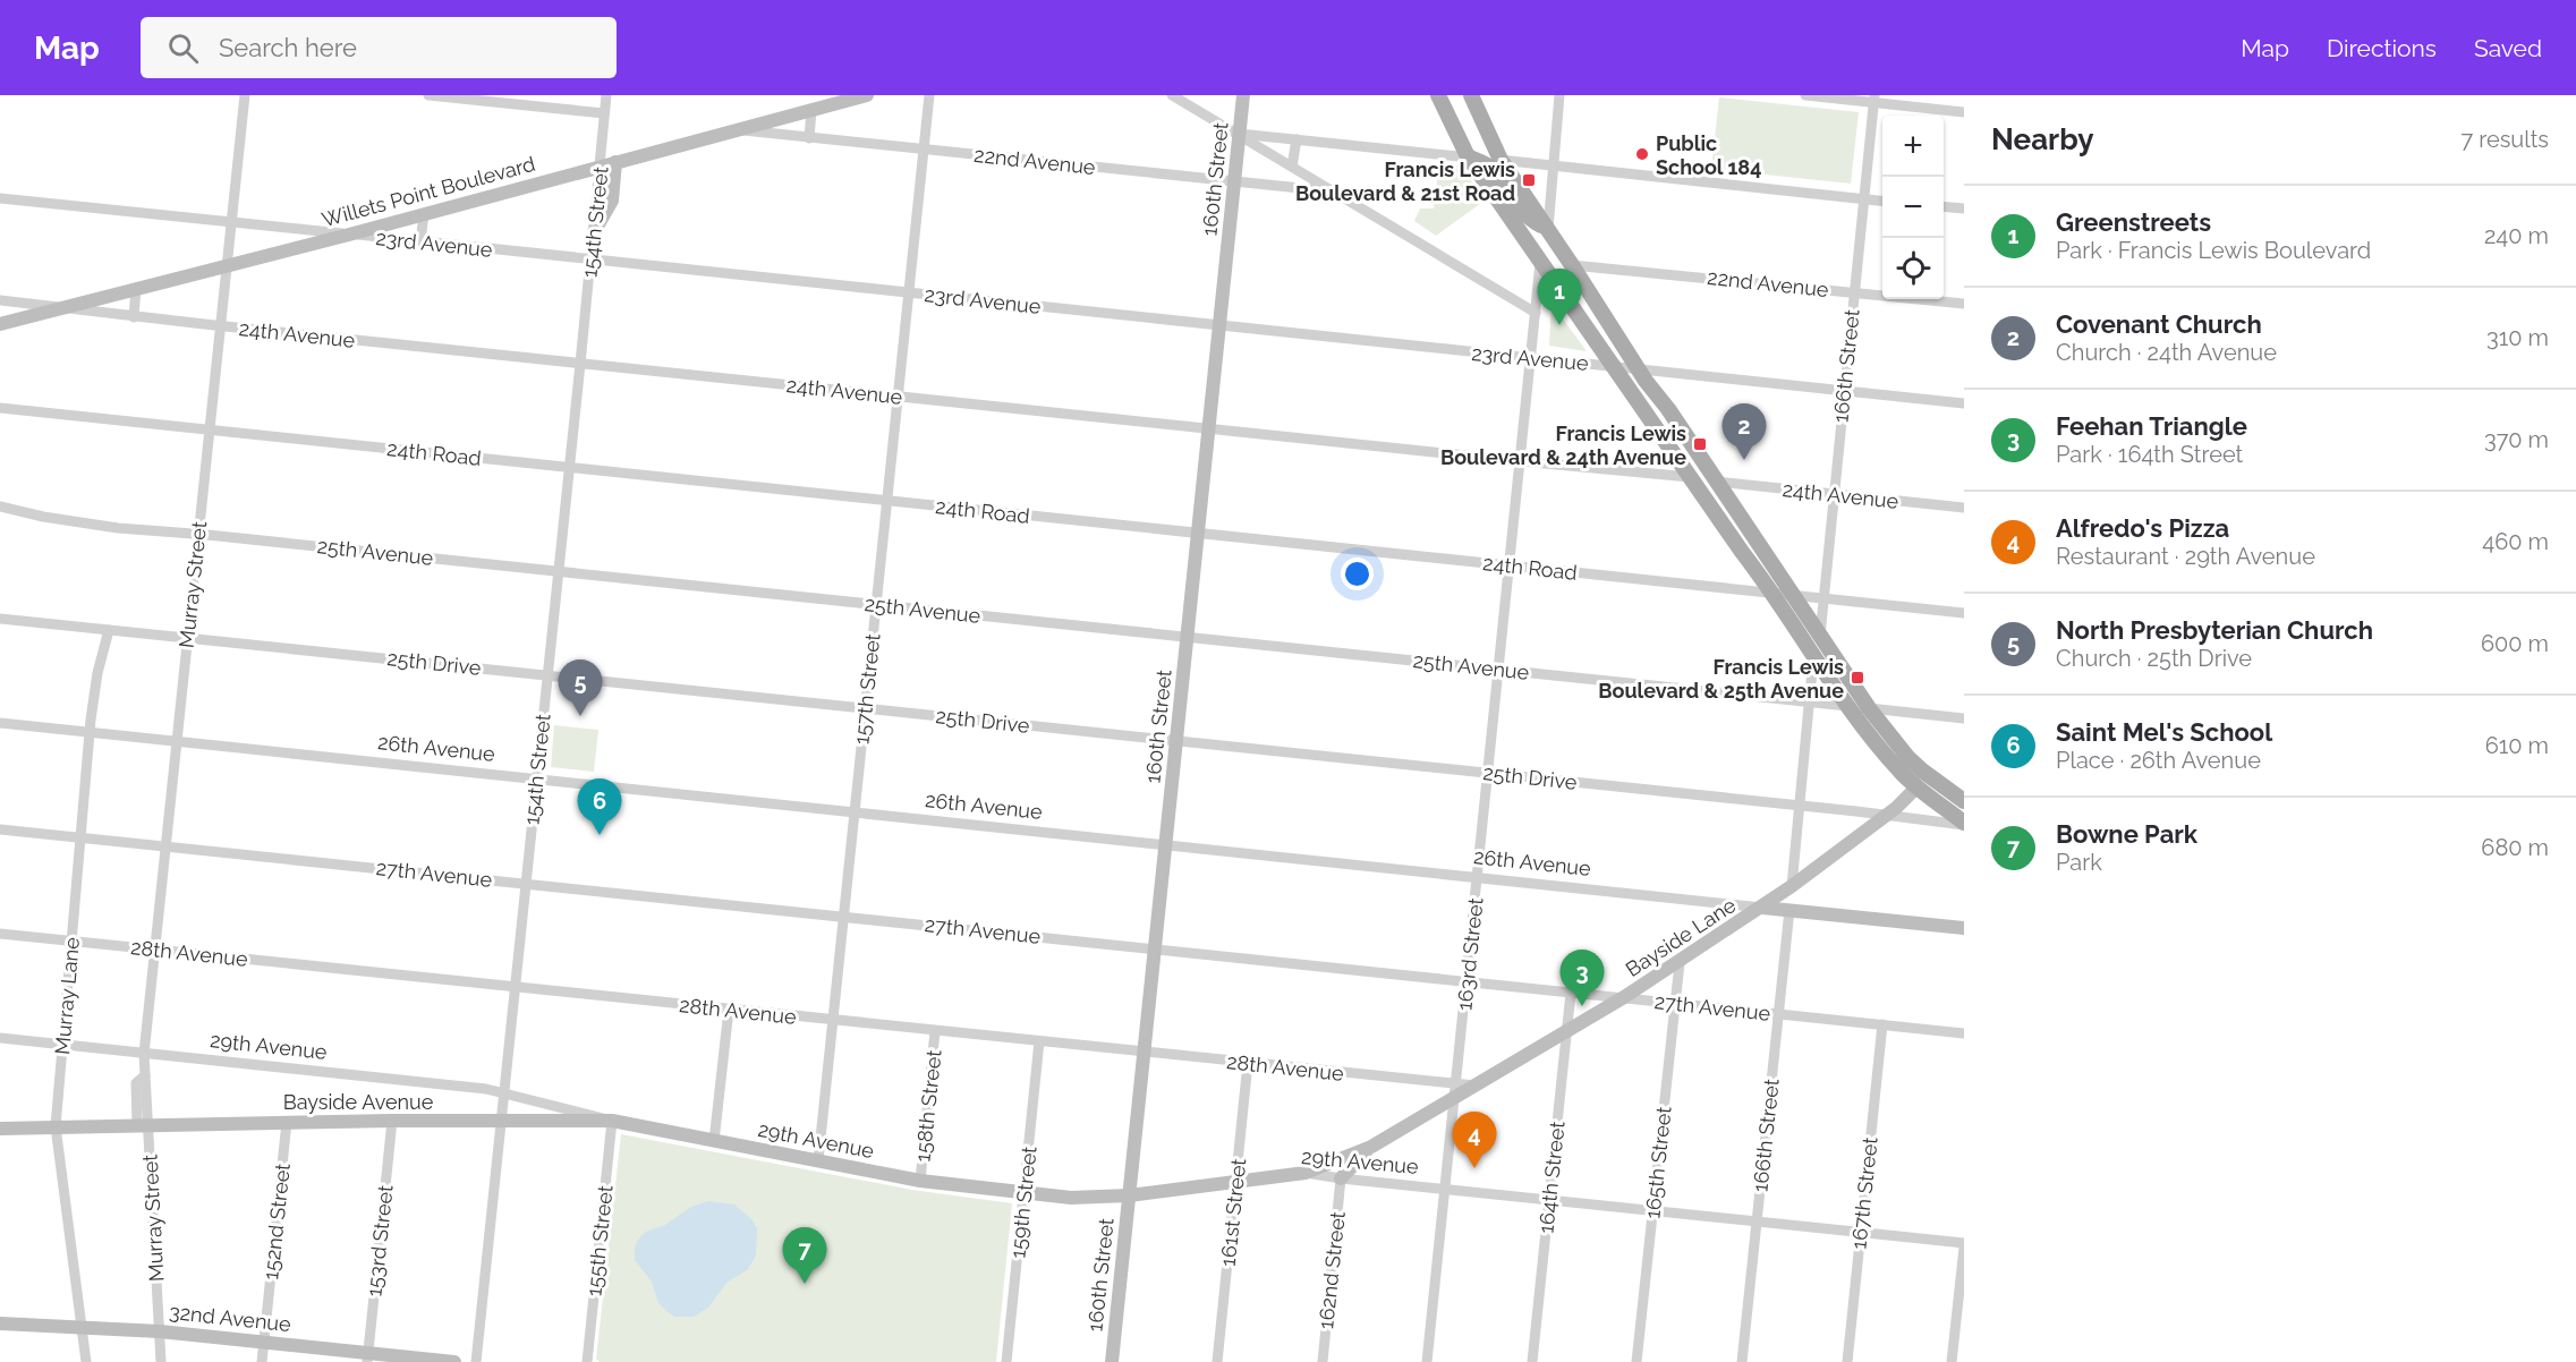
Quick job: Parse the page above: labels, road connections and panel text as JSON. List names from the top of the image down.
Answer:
{
  "streets": {
    "street": [
      "22nd Avenue",
      "160th Street",
      "Willets Point Boulevard",
      "154th Street",
      "23rd Avenue",
      "24th Avenue",
      "166th Street",
      "24th Road",
      "25th Avenue",
      "Murray Street",
      "25th Drive",
      "157th Street",
      "26th Avenue",
      "27th Avenue",
      "Bayside Lane",
      "28th Avenue",
      "163rd Street",
      "Murray Lane",
      "29th Avenue",
      "Bayside Avenue",
      "158th Street",
      "165th Street",
      "164th Street",
      "167th Street",
      "159th Street",
      "161st Street",
      "152nd Street",
      "153rd Street",
      "155th Street",
      "162nd Street",
      "32nd Avenue"
    ]
  },
  "crossings": [
    ["22nd Avenue", "160th Street"],
    ["22nd Avenue", "Willets Point Boulevard"],
    ["22nd Avenue", "166th Street"],
    ["22nd Avenue", "157th Street"],
    ["160th Street", "23rd Avenue"],
    ["160th Street", "24th Avenue"],
    ["160th Street", "24th Road"],
    ["160th Street", "25th Avenue"],
    ["160th Street", "25th Drive"],
    ["160th Street", "26th Avenue"],
    ["160th Street", "27th Avenue"],
    ["160th Street", "28th Avenue"],
    ["160th Street", "29th Avenue"],
    ["Willets Point Boulevard", "154th Street"],
    ["Willets Point Boulevard", "23rd Avenue"],
    ["Willets Point Boulevard", "24th Avenue"],
    ["Willets Point Boulevard", "Murray Street"],
    ["154th Street", "23rd Avenue"],
    ["154th Street", "24th Avenue"],
    ["154th Street", "24th Road"],
    ["154th Street", "25th Avenue"],
    ["154th Street", "25th Drive"],
    ["154th Street", "26th Avenue"],
    ["154th Street", "27th Avenue"],
    ["154th Street", "28th Avenue"],
    ["154th Street", "29th Avenue"],
    ["154th Street", "Bayside Avenue"],
    ["23rd Avenue", "166th Street"],
    ["23rd Avenue", "Murray Street"],
    ["23rd Avenue", "157th Street"],
    ["23rd Avenue", "163rd Street"],
    ["24th Avenue", "166th Street"],
    ["24th Avenue", "Murray Street"],
    ["24th Avenue", "157th Street"],
    ["24th Avenue", "163rd Street"],
    ["166th Street", "24th Road"],
    ["166th Street", "26th Avenue"],
    ["166th Street", "27th Avenue"],
    ["166th Street", "29th Avenue"],
    ["24th Road", "Murray Street"],
    ["24th Road", "157th Street"],
    ["24th Road", "163rd Street"],
    ["25th Avenue", "Murray Street"],
    ["25th Avenue", "157th Street"],
    ["25th Avenue", "163rd Street"],
    ["Murray Street", "25th Drive"],
    ["Murray Street", "26th Avenue"],
    ["Murray Street", "27th Avenue"],
    ["Murray Street", "28th Avenue"],
    ["Murray Street", "29th Avenue"],
    ["Murray Street", "Bayside Avenue"],
    ["Murray Street", "32nd Avenue"],
    ["25th Drive", "157th Street"],
    ["25th Drive", "Bayside Lane"],
    ["25th Drive", "163rd Street"],
    ["25th Drive", "Murray Lane"],
    ["157th Street", "26th Avenue"],
    ["157th Street", "27th Avenue"],
    ["157th Street", "28th Avenue"],
    ["157th Street", "29th Avenue"],
    ["26th Avenue", "Bayside Lane"],
    ["26th Avenue", "163rd Street"],
    ["26th Avenue", "Murray Lane"],
    ["27th Avenue", "Bayside Lane"],
    ["27th Avenue", "163rd Street"],
    ["27th Avenue", "Murray Lane"],
    ["27th Avenue", "165th Street"],
    ["27th Avenue", "164th Street"],
    ["27th Avenue", "167th Street"],
    ["Bayside Lane", "28th Avenue"],
    ["Bayside Lane", "163rd Street"],
    ["Bayside Lane", "29th Avenue"],
    ["Bayside Lane", "165th Street"],
    ["Bayside Lane", "164th Street"],
    ["28th Avenue", "163rd Street"],
    ["28th Avenue", "Murray Lane"],
    ["28th Avenue", "158th Street"],
    ["28th Avenue", "159th Street"],
    ["28th Avenue", "161st Street"],
    ["163rd Street", "29th Avenue"],
    ["Murray Lane", "29th Avenue"],
    ["Murray Lane", "Bayside Avenue"],
    ["Murray Lane", "32nd Avenue"],
    ["29th Avenue", "Bayside Avenue"],
    ["29th Avenue", "158th Street"],
    ["29th Avenue", "165th Street"],
    ["29th Avenue", "164th Street"],
    ["29th Avenue", "167th Street"],
    ["29th Avenue", "159th Street"],
    ["29th Avenue", "161st Street"],
    ["29th Avenue", "155th Street"],
    ["29th Avenue", "162nd Street"],
    ["Bayside Avenue", "152nd Street"],
    ["Bayside Avenue", "153rd Street"],
    ["Bayside Avenue", "155th Street"],
    ["152nd Street", "32nd Avenue"],
    ["153rd Street", "32nd Avenue"]
  ],
  "places": {
    "other": ["Public School 184"],
    "transit": ["Francis Lewis Boulevard & 21st Road", "Francis Lewis Boulevard & 24th Avenue", "Francis Lewis Boulevard & 25th Avenue"]
  },
  "page": {
    "header": "Map",
    "search": "Search here",
    "nav": ["Map", "Directions", "Saved"],
    "heading": ["Nearby", "7 results"],
    "map_buttons": ["+", "−"],
    "list": [
      {
        "mark": "1",
        "name": "Greenstreets",
        "note": "Park · Francis Lewis Boulevard",
        "value": "240 m"
      },
      {
        "mark": "2",
        "name": "Covenant Church",
        "note": "Church · 24th Avenue",
        "value": "310 m"
      },
      {
        "mark": "3",
        "name": "Feehan Triangle",
        "note": "Park · 164th Street",
        "value": "370 m"
      },
      {
        "mark": "4",
        "name": "Alfredo's Pizza",
        "note": "Restaurant · 29th Avenue",
        "value": "460 m"
      },
      {
        "mark": "5",
        "name": "North Presbyterian Church",
        "note": "Church · 25th Drive",
        "value": "600 m"
      },
      {
        "mark": "6",
        "name": "Saint Mel's School",
        "note": "Place · 26th Avenue",
        "value": "610 m"
      },
      {
        "mark": "7",
        "name": "Bowne Park",
        "note": "Park",
        "value": "680 m"
      }
    ],
    "pins": [
      "1",
      "2",
      "5",
      "6",
      "3",
      "4",
      "7"
    ]
  }
}
